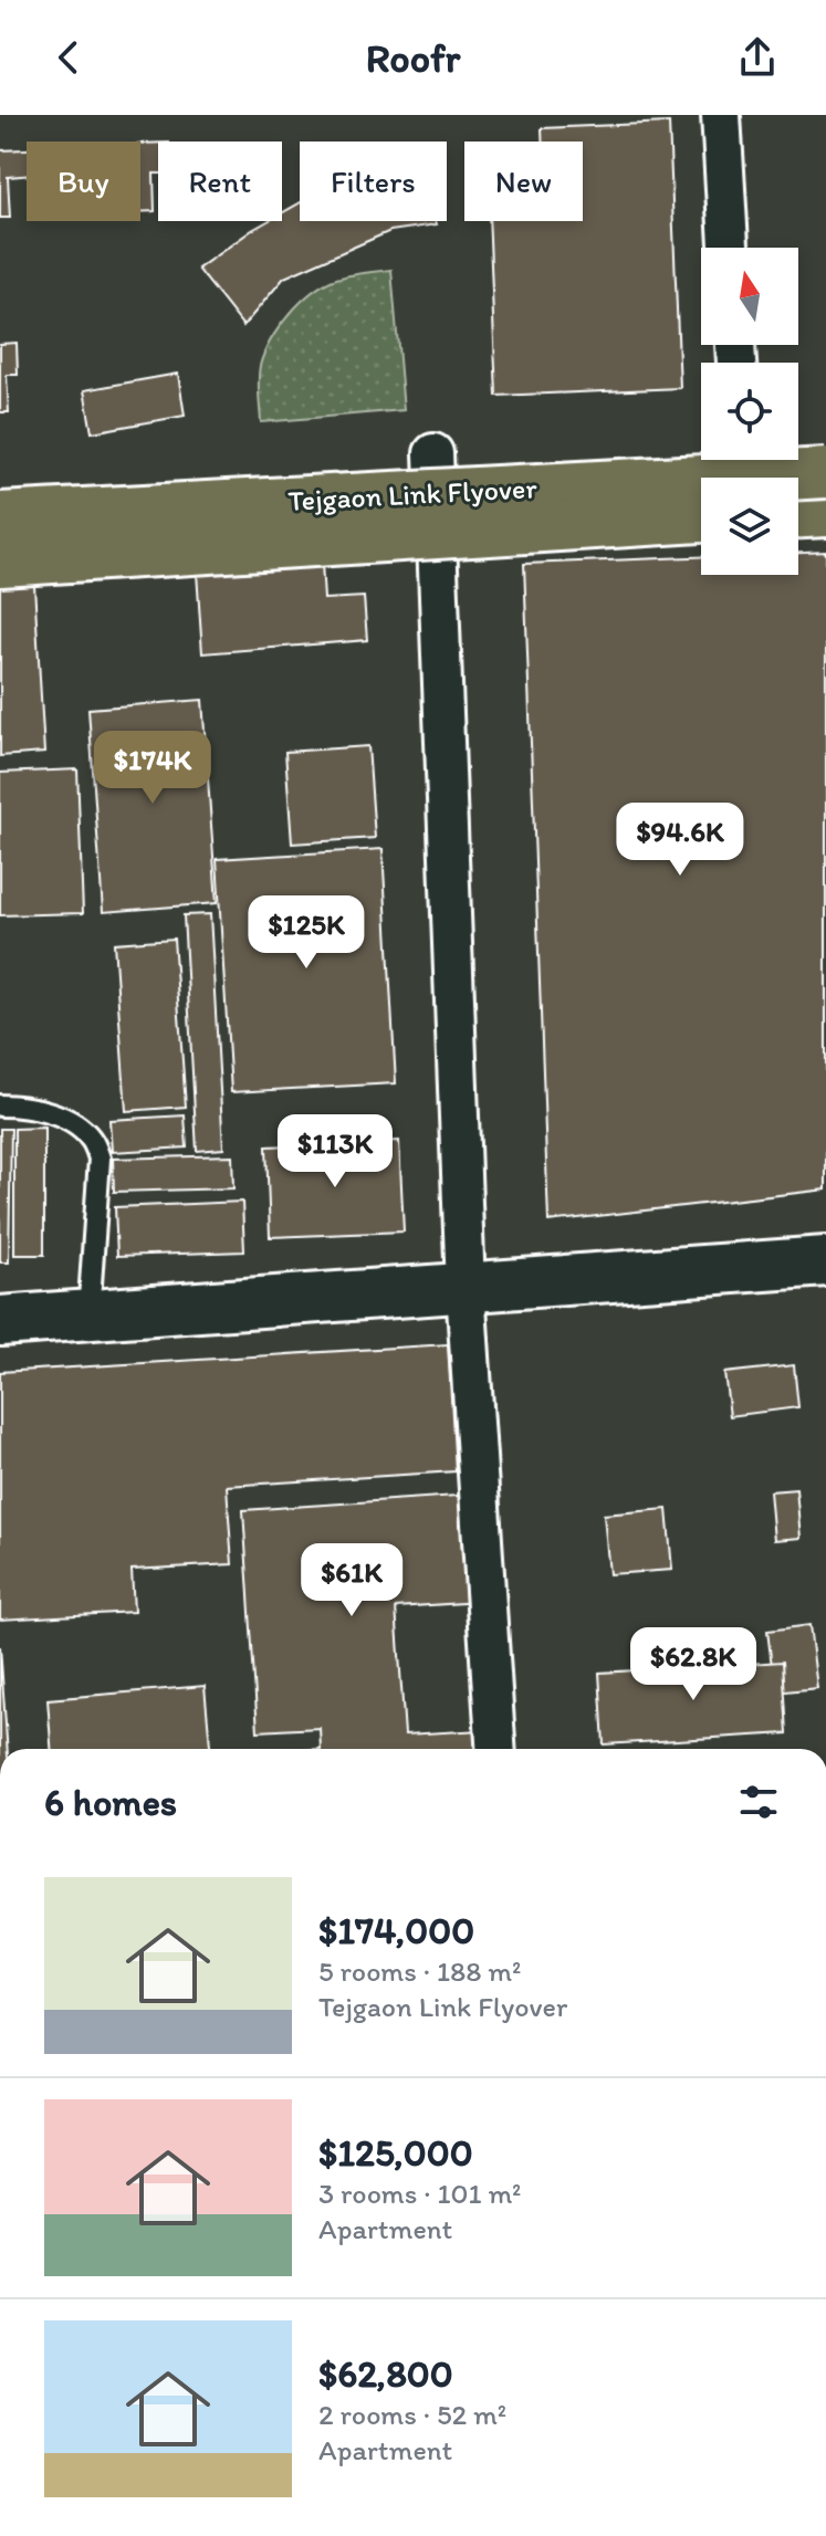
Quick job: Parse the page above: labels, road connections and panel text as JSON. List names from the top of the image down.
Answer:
{
  "streets": {
    "main road": ["Tejgaon Link Flyover"]
  },
  "north": "top",
  "page": {
    "header": "Roofr",
    "chip": [
      "Buy",
      "Rent",
      "Filters",
      "New"
    ],
    "price": [
      "$174K",
      "$94.6K",
      "$125K",
      "$113K",
      "$61K",
      "$62.8K"
    ],
    "heading": "6 homes",
    "list": [
      {
        "name": "$174,000",
        "note": "5 rooms · 188 m² · Tejgaon Link Flyover"
      },
      {
        "name": "$125,000",
        "note": "3 rooms · 101 m² · Apartment"
      },
      {
        "name": "$62,800",
        "note": "2 rooms · 52 m² · Apartment"
      }
    ]
  }
}
